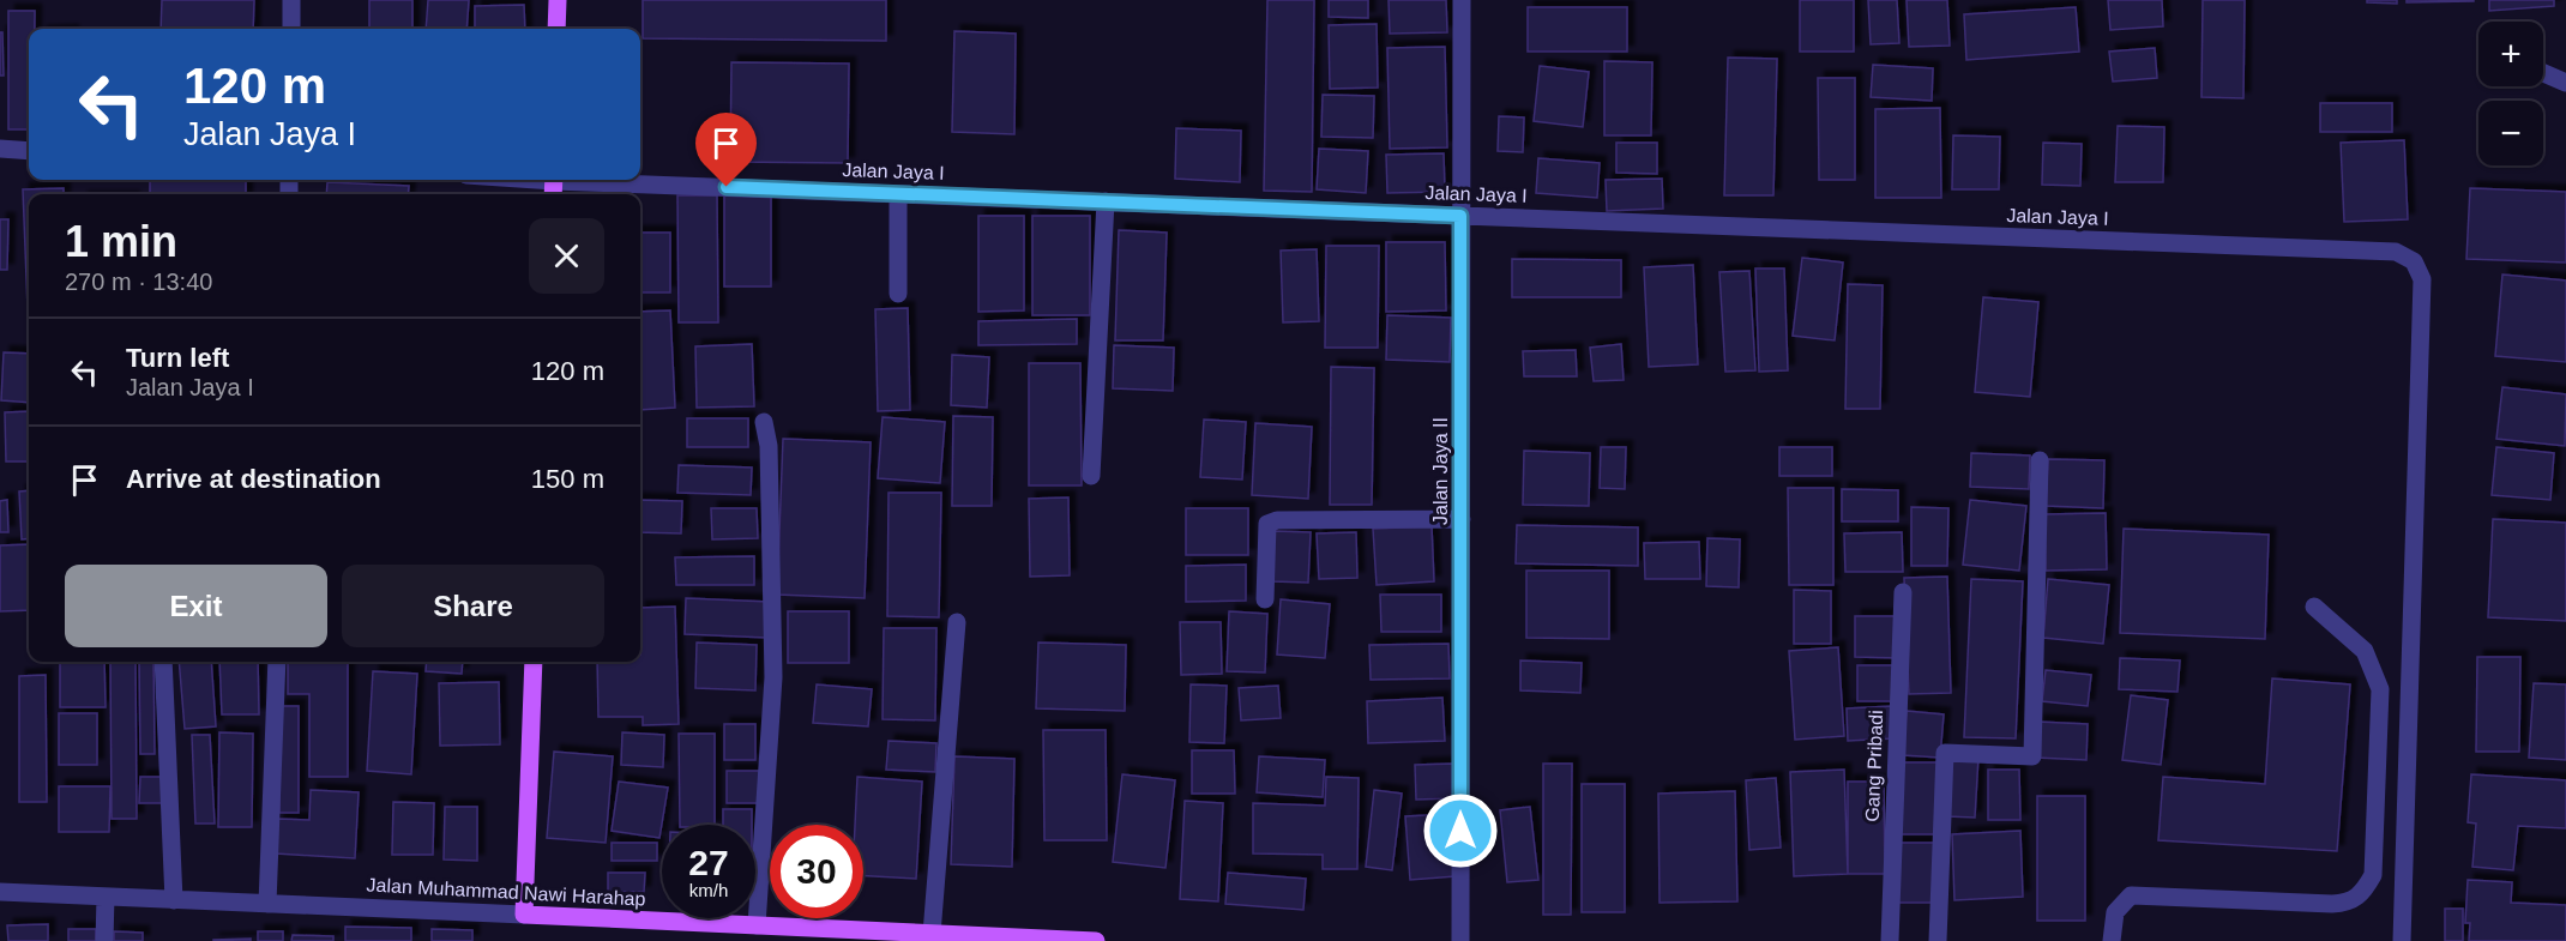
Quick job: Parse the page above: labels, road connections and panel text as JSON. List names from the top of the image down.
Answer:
{
  "streets": {
    "main road": ["Jalan Muhammad Nawi Harahap"],
    "street": ["Jalan Jaya I", "Jalan Jaya II", "Gang Pribadi"]
  },
  "crossings": [
    ["Jalan Jaya I", "Jalan Jaya II"]
  ],
  "page": {
    "map_buttons": ["+", "−"],
    "turn": ["120 m", "Jalan Jaya I"],
    "heading": ["1 min", "270 m · 13:40"],
    "list": [
      {
        "name": "Turn left",
        "note": "Jalan Jaya I",
        "value": "120 m"
      },
      {
        "name": "Arrive at destination",
        "value": "150 m"
      }
    ],
    "buttons": ["Exit", "Share"],
    "speed": "27 km/h",
    "limit": "30"
  }
}
